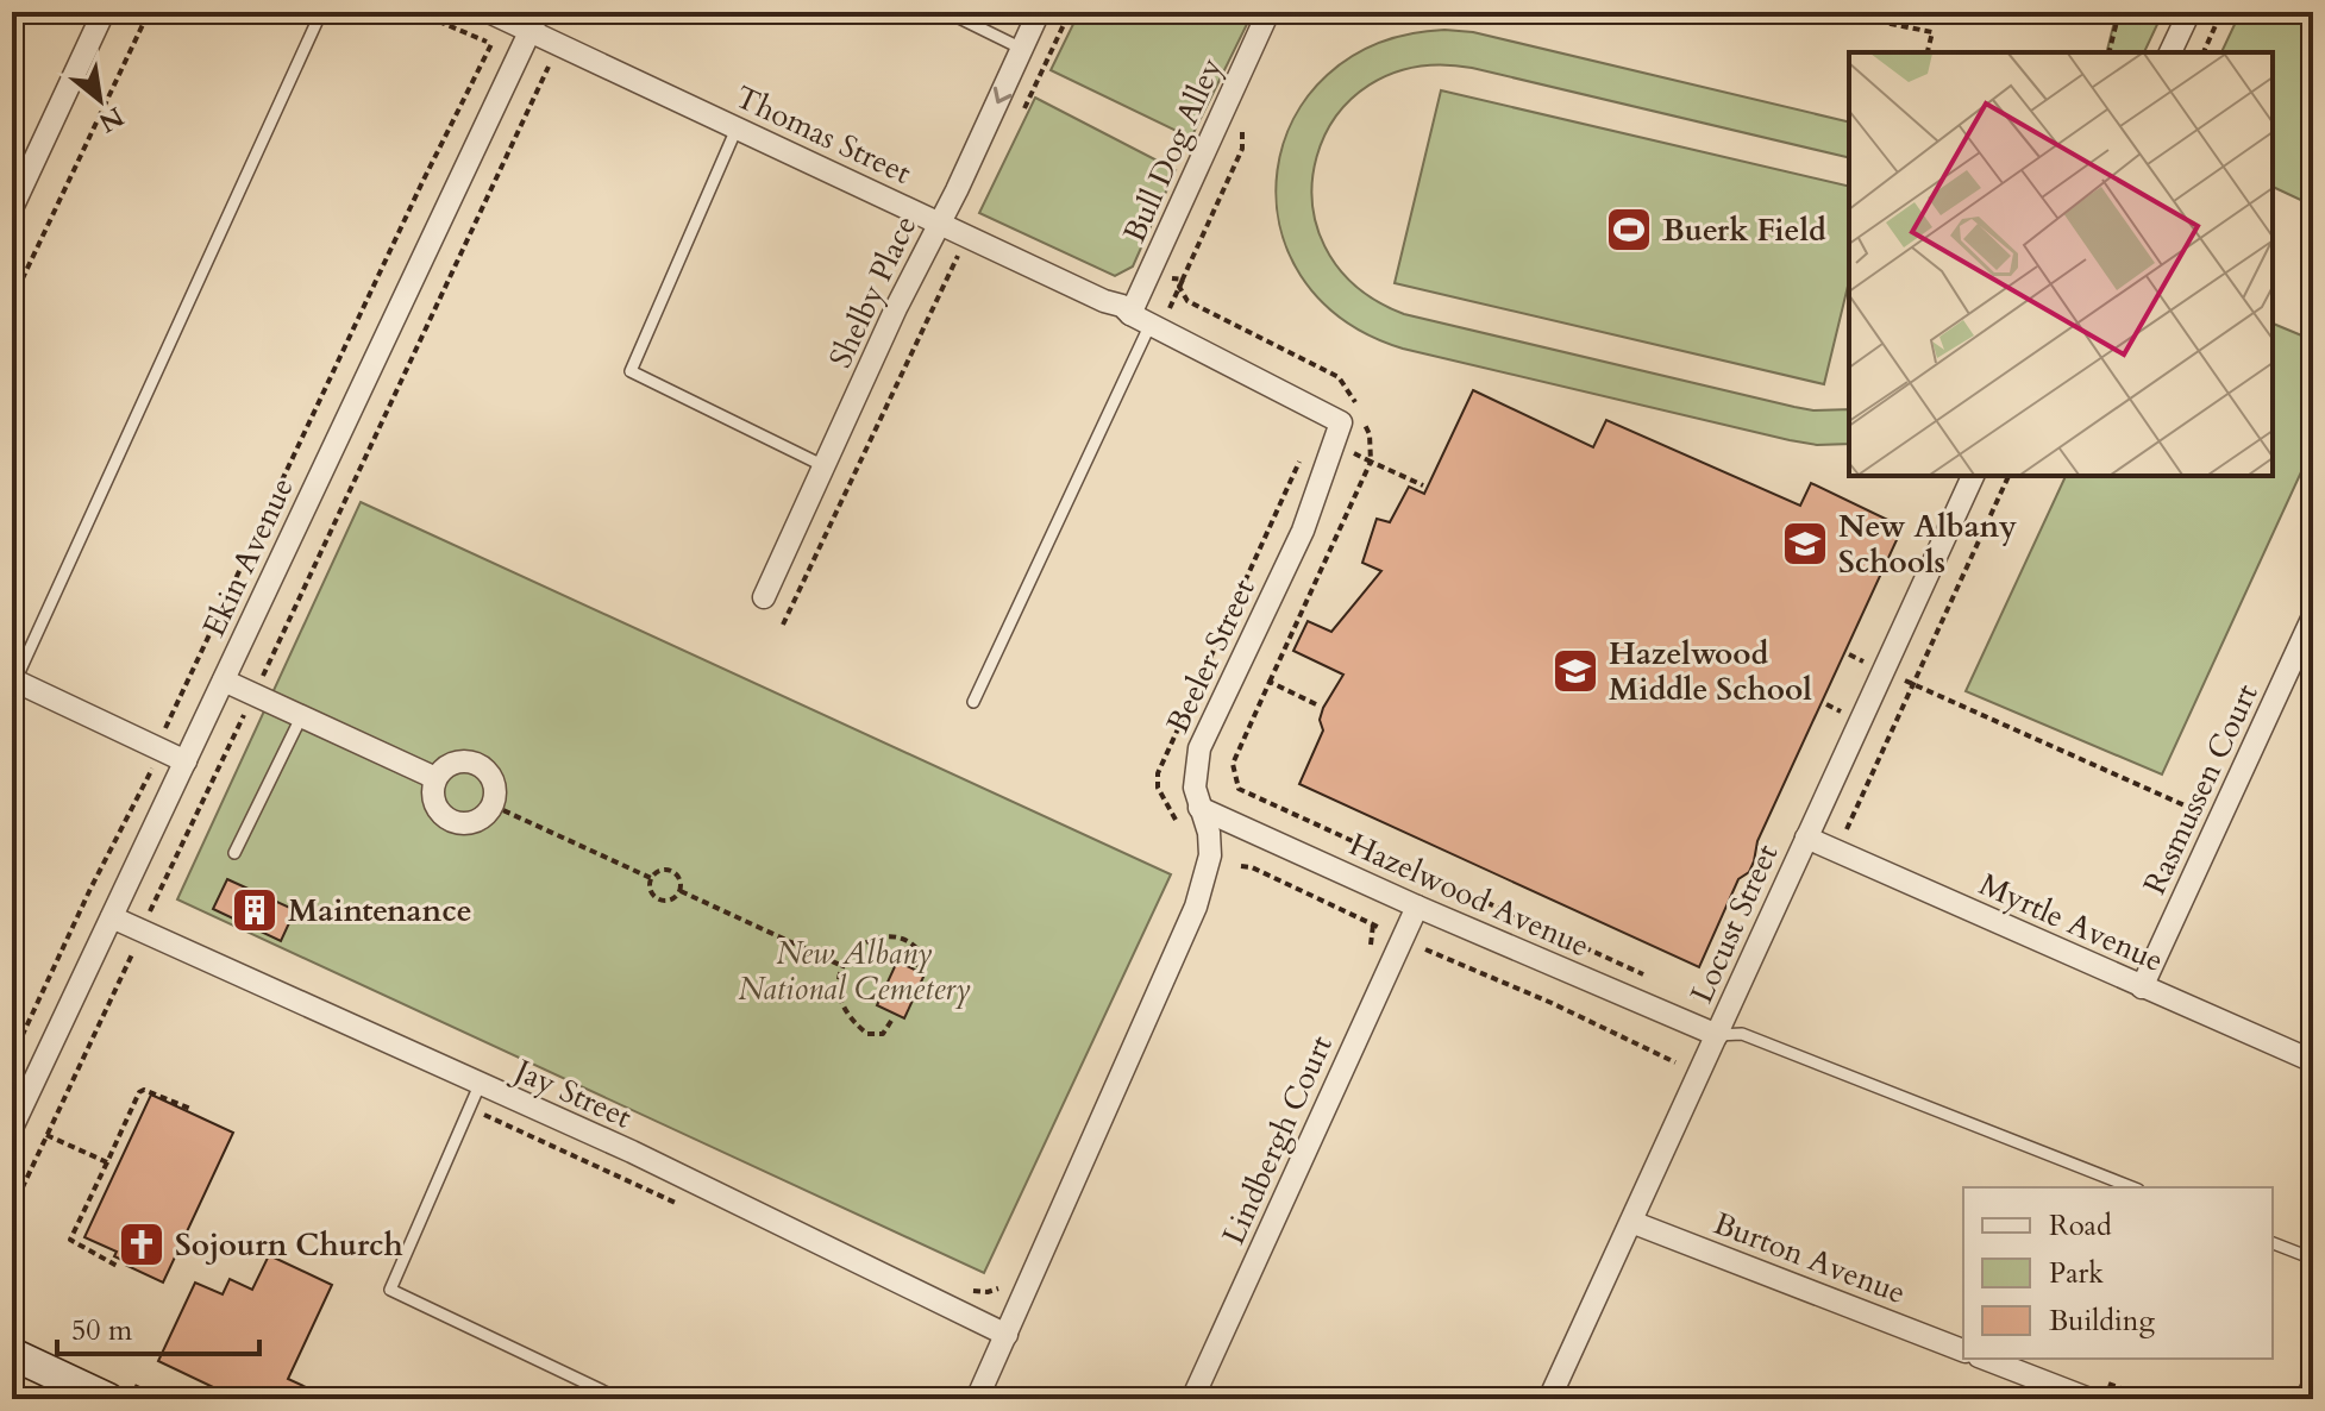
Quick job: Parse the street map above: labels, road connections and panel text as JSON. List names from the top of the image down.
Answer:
{
  "streets": {
    "street": [
      "Thomas Street",
      "Bull Dog Alley",
      "Shelby Place",
      "Ekin Avenue",
      "Beeler Street",
      "Rasmussen Court",
      "Hazelwood Avenue",
      "Myrtle Avenue",
      "Locust Street",
      "Jay Street",
      "Lindbergh Court",
      "Burton Avenue"
    ]
  },
  "crossings": [
    ["Thomas Street", "Bull Dog Alley"],
    ["Thomas Street", "Shelby Place"],
    ["Thomas Street", "Ekin Avenue"],
    ["Thomas Street", "Beeler Street"],
    ["Bull Dog Alley", "Beeler Street"],
    ["Ekin Avenue", "Jay Street"],
    ["Beeler Street", "Hazelwood Avenue"],
    ["Beeler Street", "Jay Street"],
    ["Rasmussen Court", "Myrtle Avenue"],
    ["Hazelwood Avenue", "Locust Street"],
    ["Hazelwood Avenue", "Lindbergh Court"],
    ["Myrtle Avenue", "Locust Street"],
    ["Locust Street", "Burton Avenue"]
  ],
  "parks": ["New Albany National Cemetery"],
  "places": {
    "sports": ["Buerk Field"],
    "school or university": ["New Albany Schools", "Hazelwood Middle School"],
    "building": ["Maintenance"],
    "church": ["Sojourn Church"]
  },
  "legend": ["Road", "Park", "Building"],
  "scale_bar": "50 m",
  "north": "bottom right"
}
